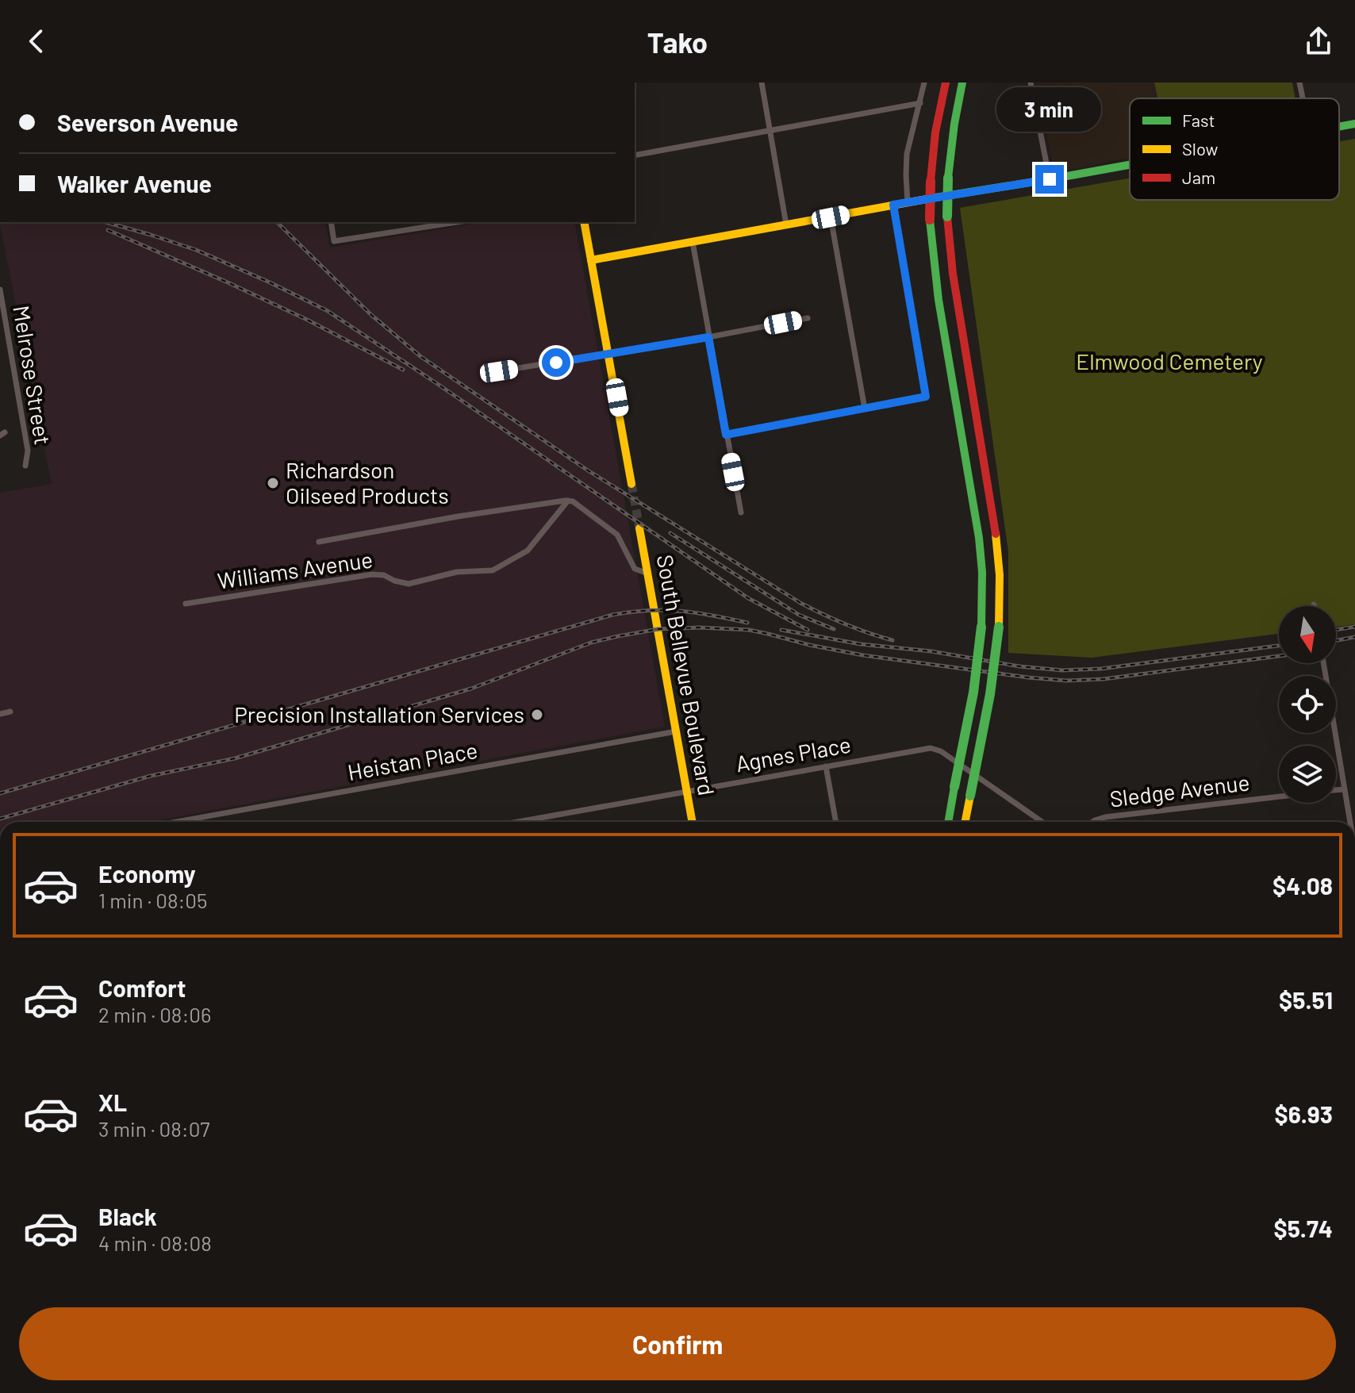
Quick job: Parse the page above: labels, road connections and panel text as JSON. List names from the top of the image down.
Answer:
{
  "streets": {
    "main road": ["South Bellevue Boulevard"],
    "street": [
      "Melrose Street",
      "Williams Avenue",
      "Agnes Place",
      "Heistan Place",
      "Sledge Avenue"
    ]
  },
  "crossings": [
    ["South Bellevue Boulevard", "Agnes Place"],
    ["South Bellevue Boulevard", "Heistan Place"]
  ],
  "parks": ["Elmwood Cemetery"],
  "places": ["Richardson Oilseed Products", "Precision Installation Services"],
  "legend": ["Fast", "Slow", "Jam"],
  "north": "bottom",
  "page": {
    "header": "Tako",
    "banner": ["Severson Avenue", "Walker Avenue"],
    "bubble": "3 min",
    "list": [
      {
        "name": "Economy",
        "note": "1 min · 08:05",
        "value": "$4.08"
      },
      {
        "name": "Comfort",
        "note": "2 min · 08:06",
        "value": "$5.51"
      },
      {
        "name": "XL",
        "note": "3 min · 08:07",
        "value": "$6.93"
      },
      {
        "name": "Black",
        "note": "4 min · 08:08",
        "value": "$5.74"
      }
    ],
    "buttons": "Confirm"
  }
}
